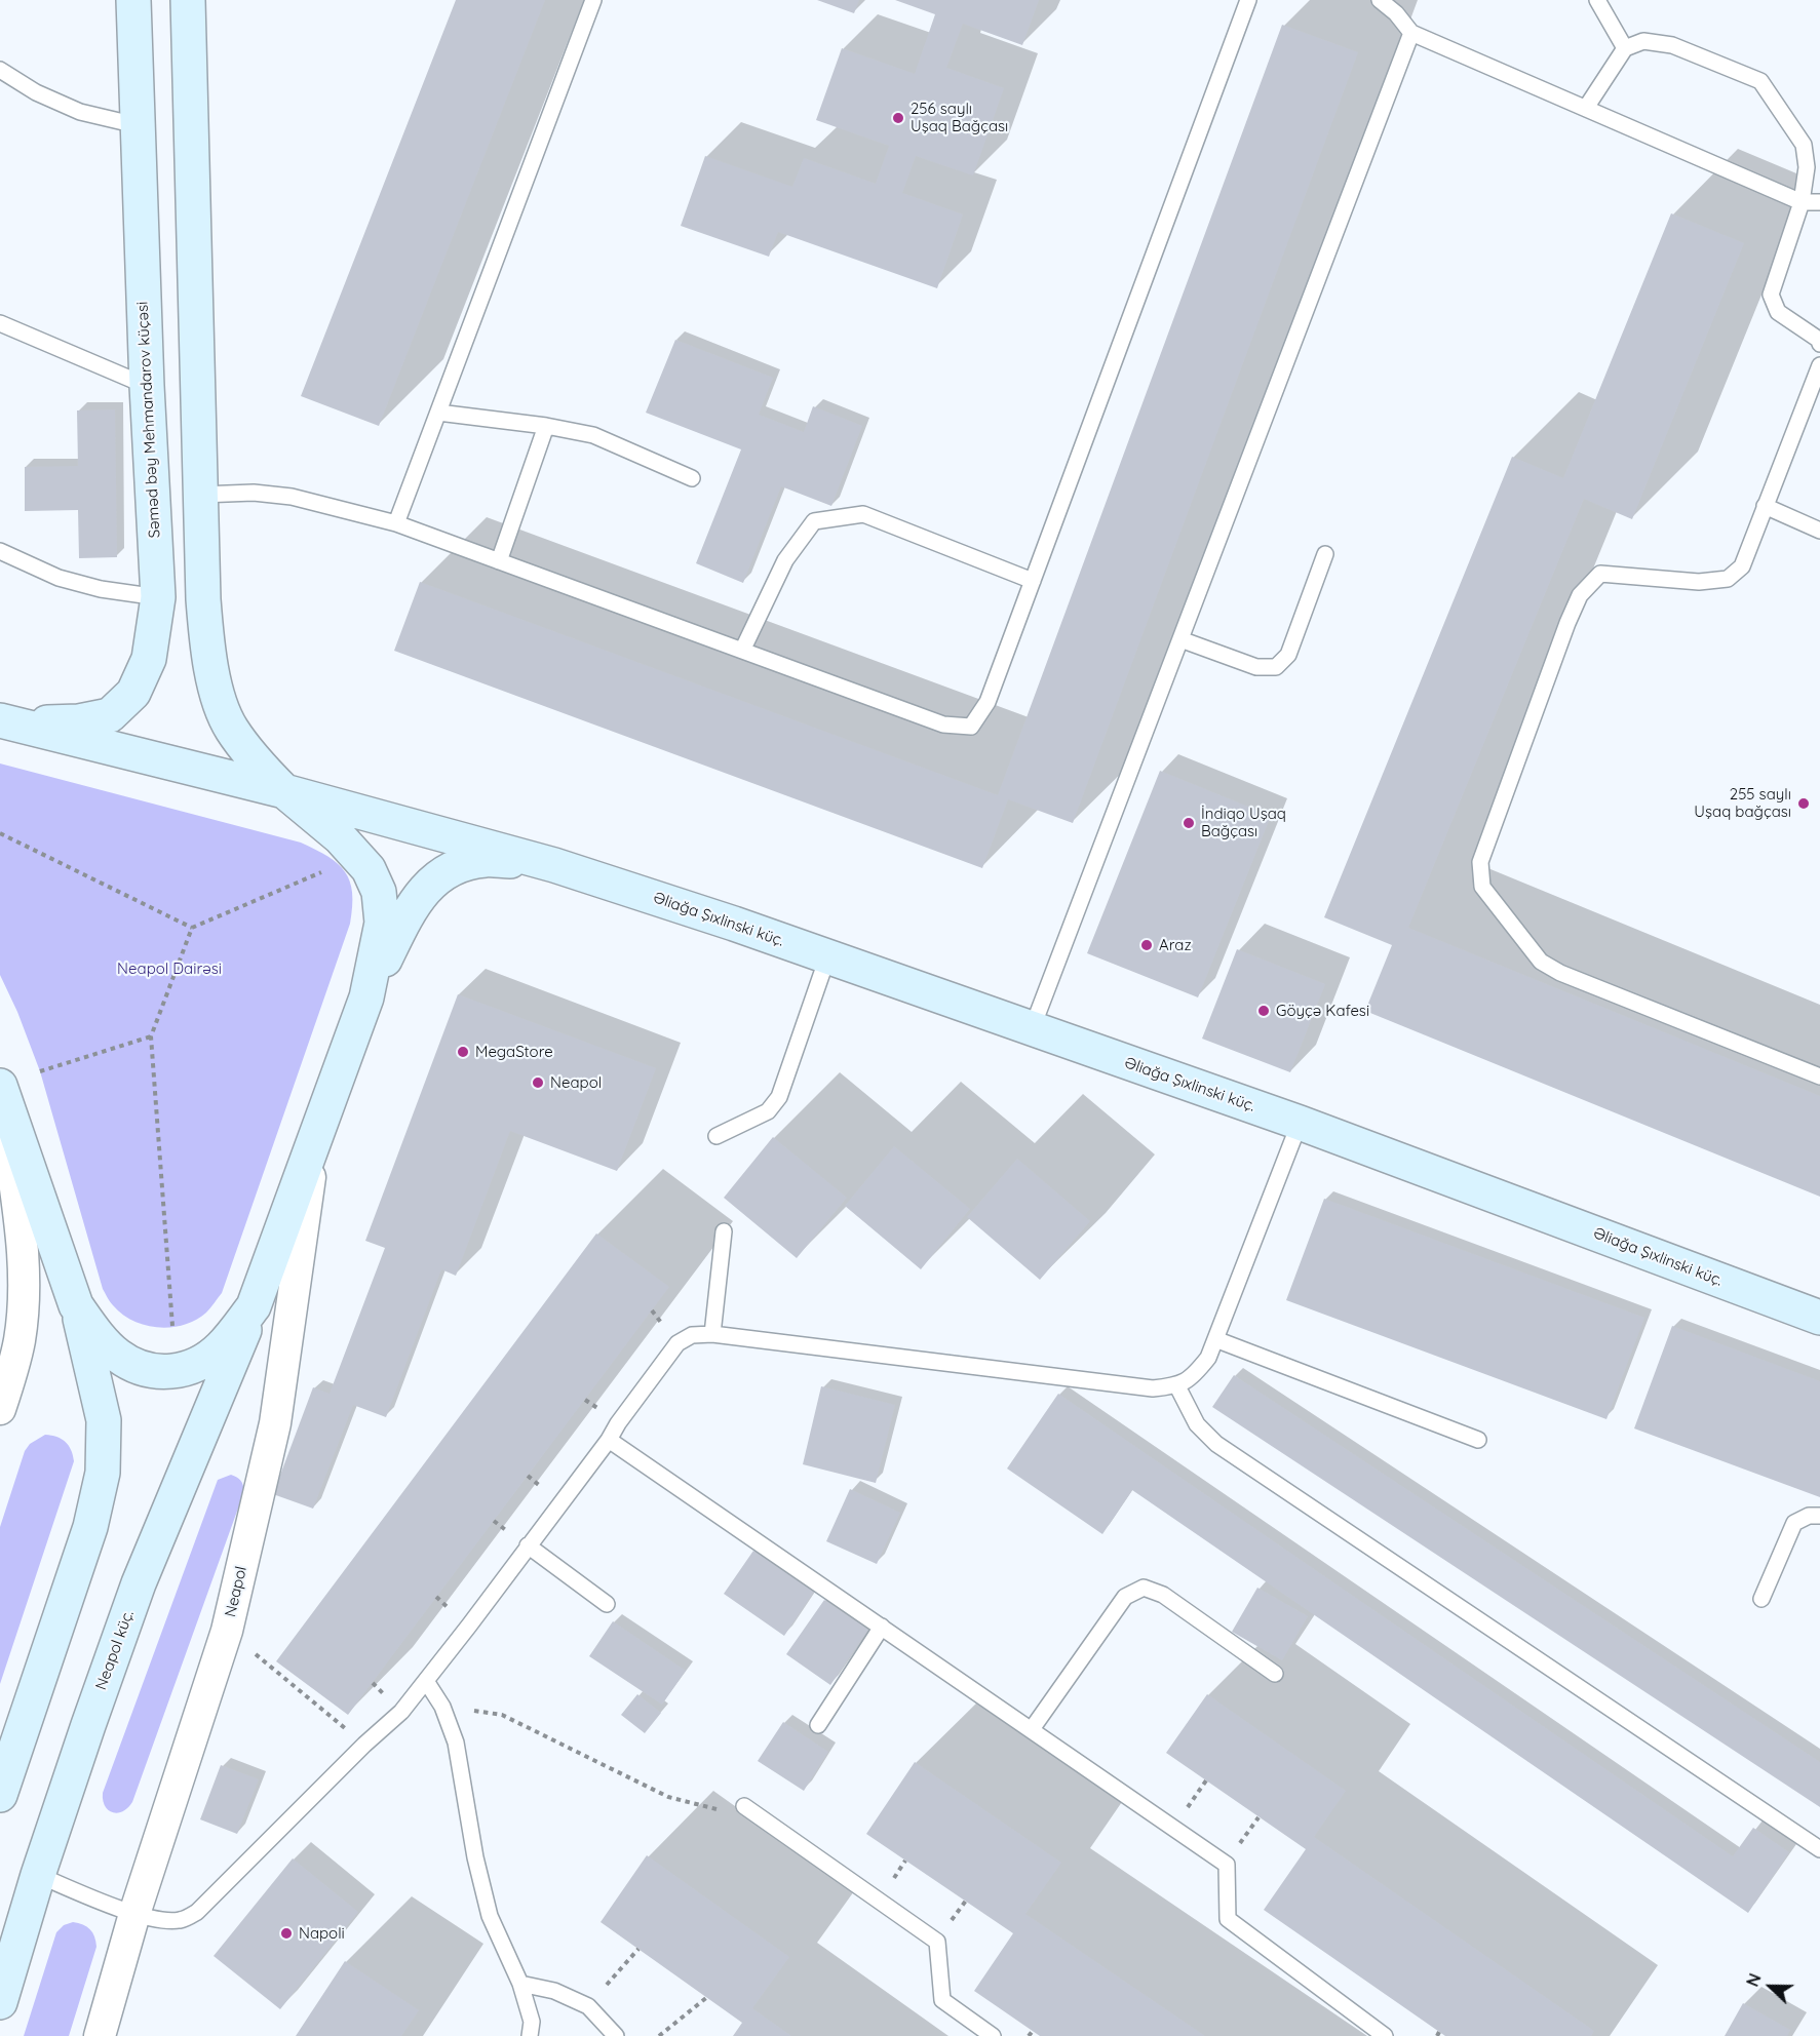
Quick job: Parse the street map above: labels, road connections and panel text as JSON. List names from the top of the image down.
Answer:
{
  "streets": {
    "main road": ["Səməd bəy Mehmandarov küçəsi", "Əliağa Şıxlinski küç.", "Neapol küç."],
    "street": ["Neapol"]
  },
  "crossings": [
    ["Neapol", "Neapol küç."]
  ],
  "parks": ["Neapol Dairəsi"],
  "places": [
    "256 saylı Uşaq Bağçası",
    "255 saylı Uşaq bağçası",
    "İndiqo Uşaq Bağçası",
    "Araz",
    "Göyçə Kafesi",
    "MegaStore",
    "Neapol",
    "Napoli"
  ],
  "north": "left"
}
